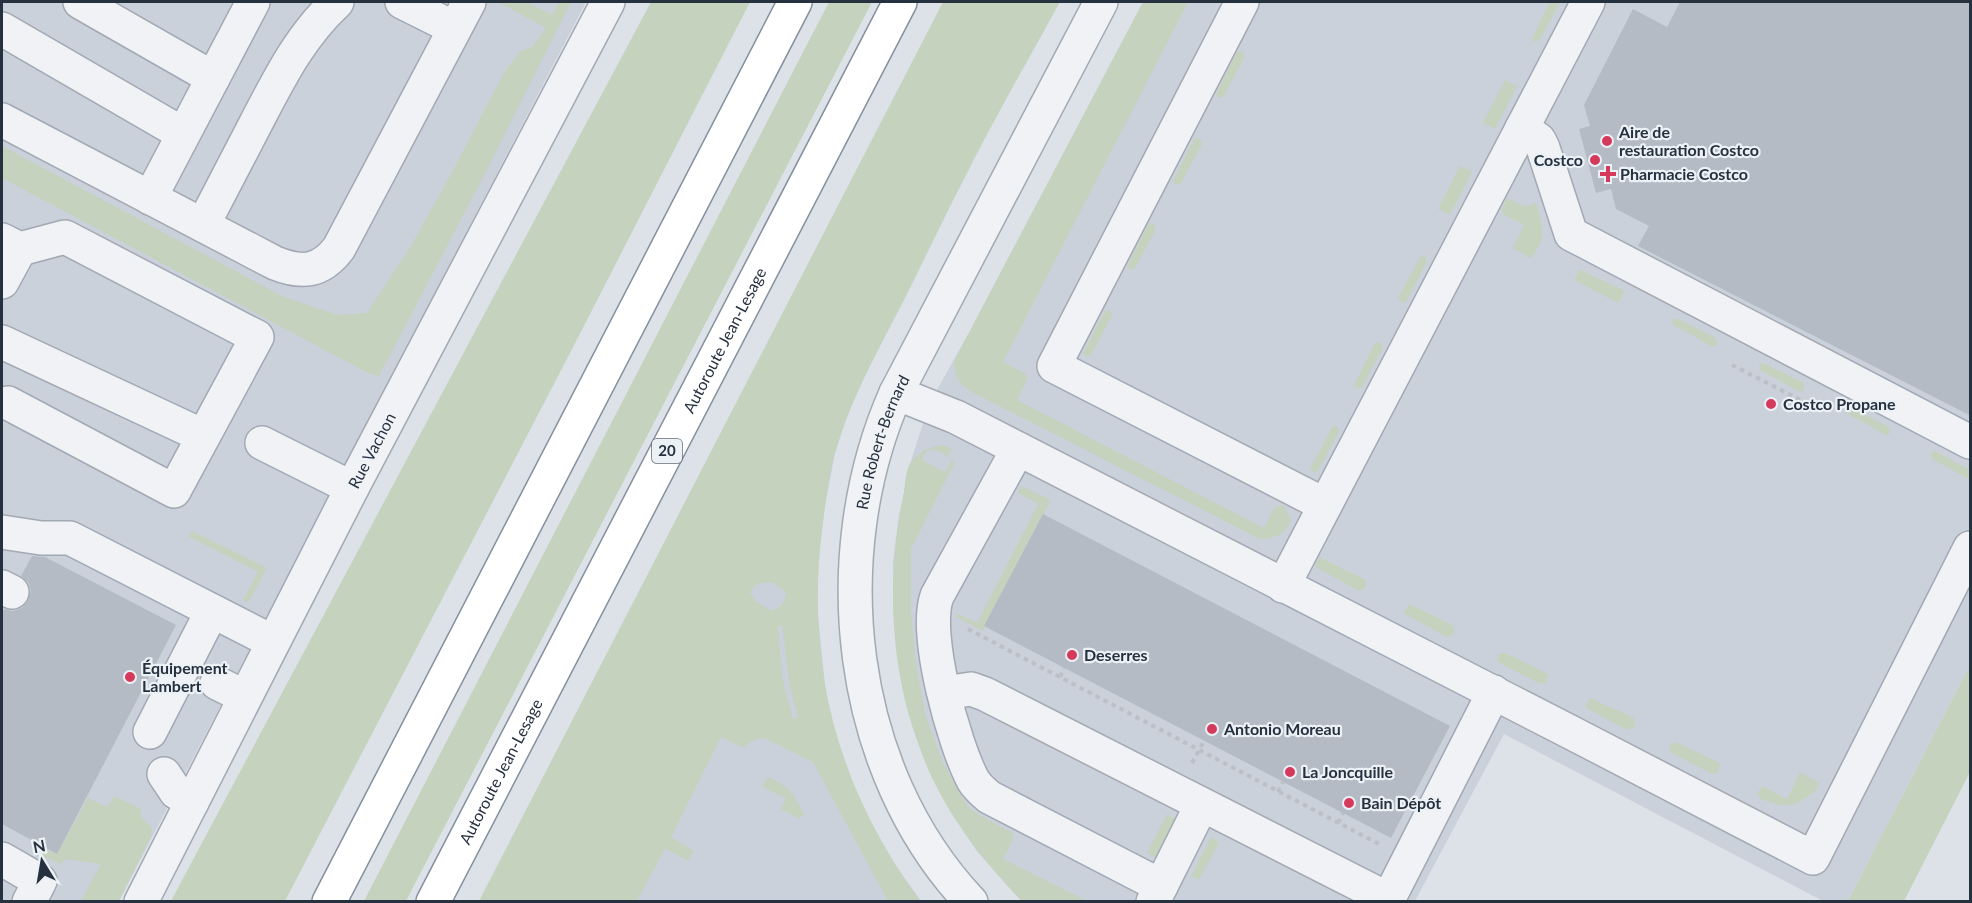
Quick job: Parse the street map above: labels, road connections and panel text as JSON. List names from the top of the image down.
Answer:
{
  "streets": {
    "highway": ["Autoroute Jean-Lesage", "20"],
    "street": ["Rue Robert-Bernard", "Rue Vachon"]
  },
  "places": {
    "other": [
      "Aire de restauration Costco",
      "Costco",
      "Costco Propane",
      "Deserres",
      "Équipement Lambert",
      "Antonio Moreau",
      "La Joncquille",
      "Bain Dépôt"
    ],
    "health": ["Pharmacie Costco"]
  },
  "north": "top"
}
